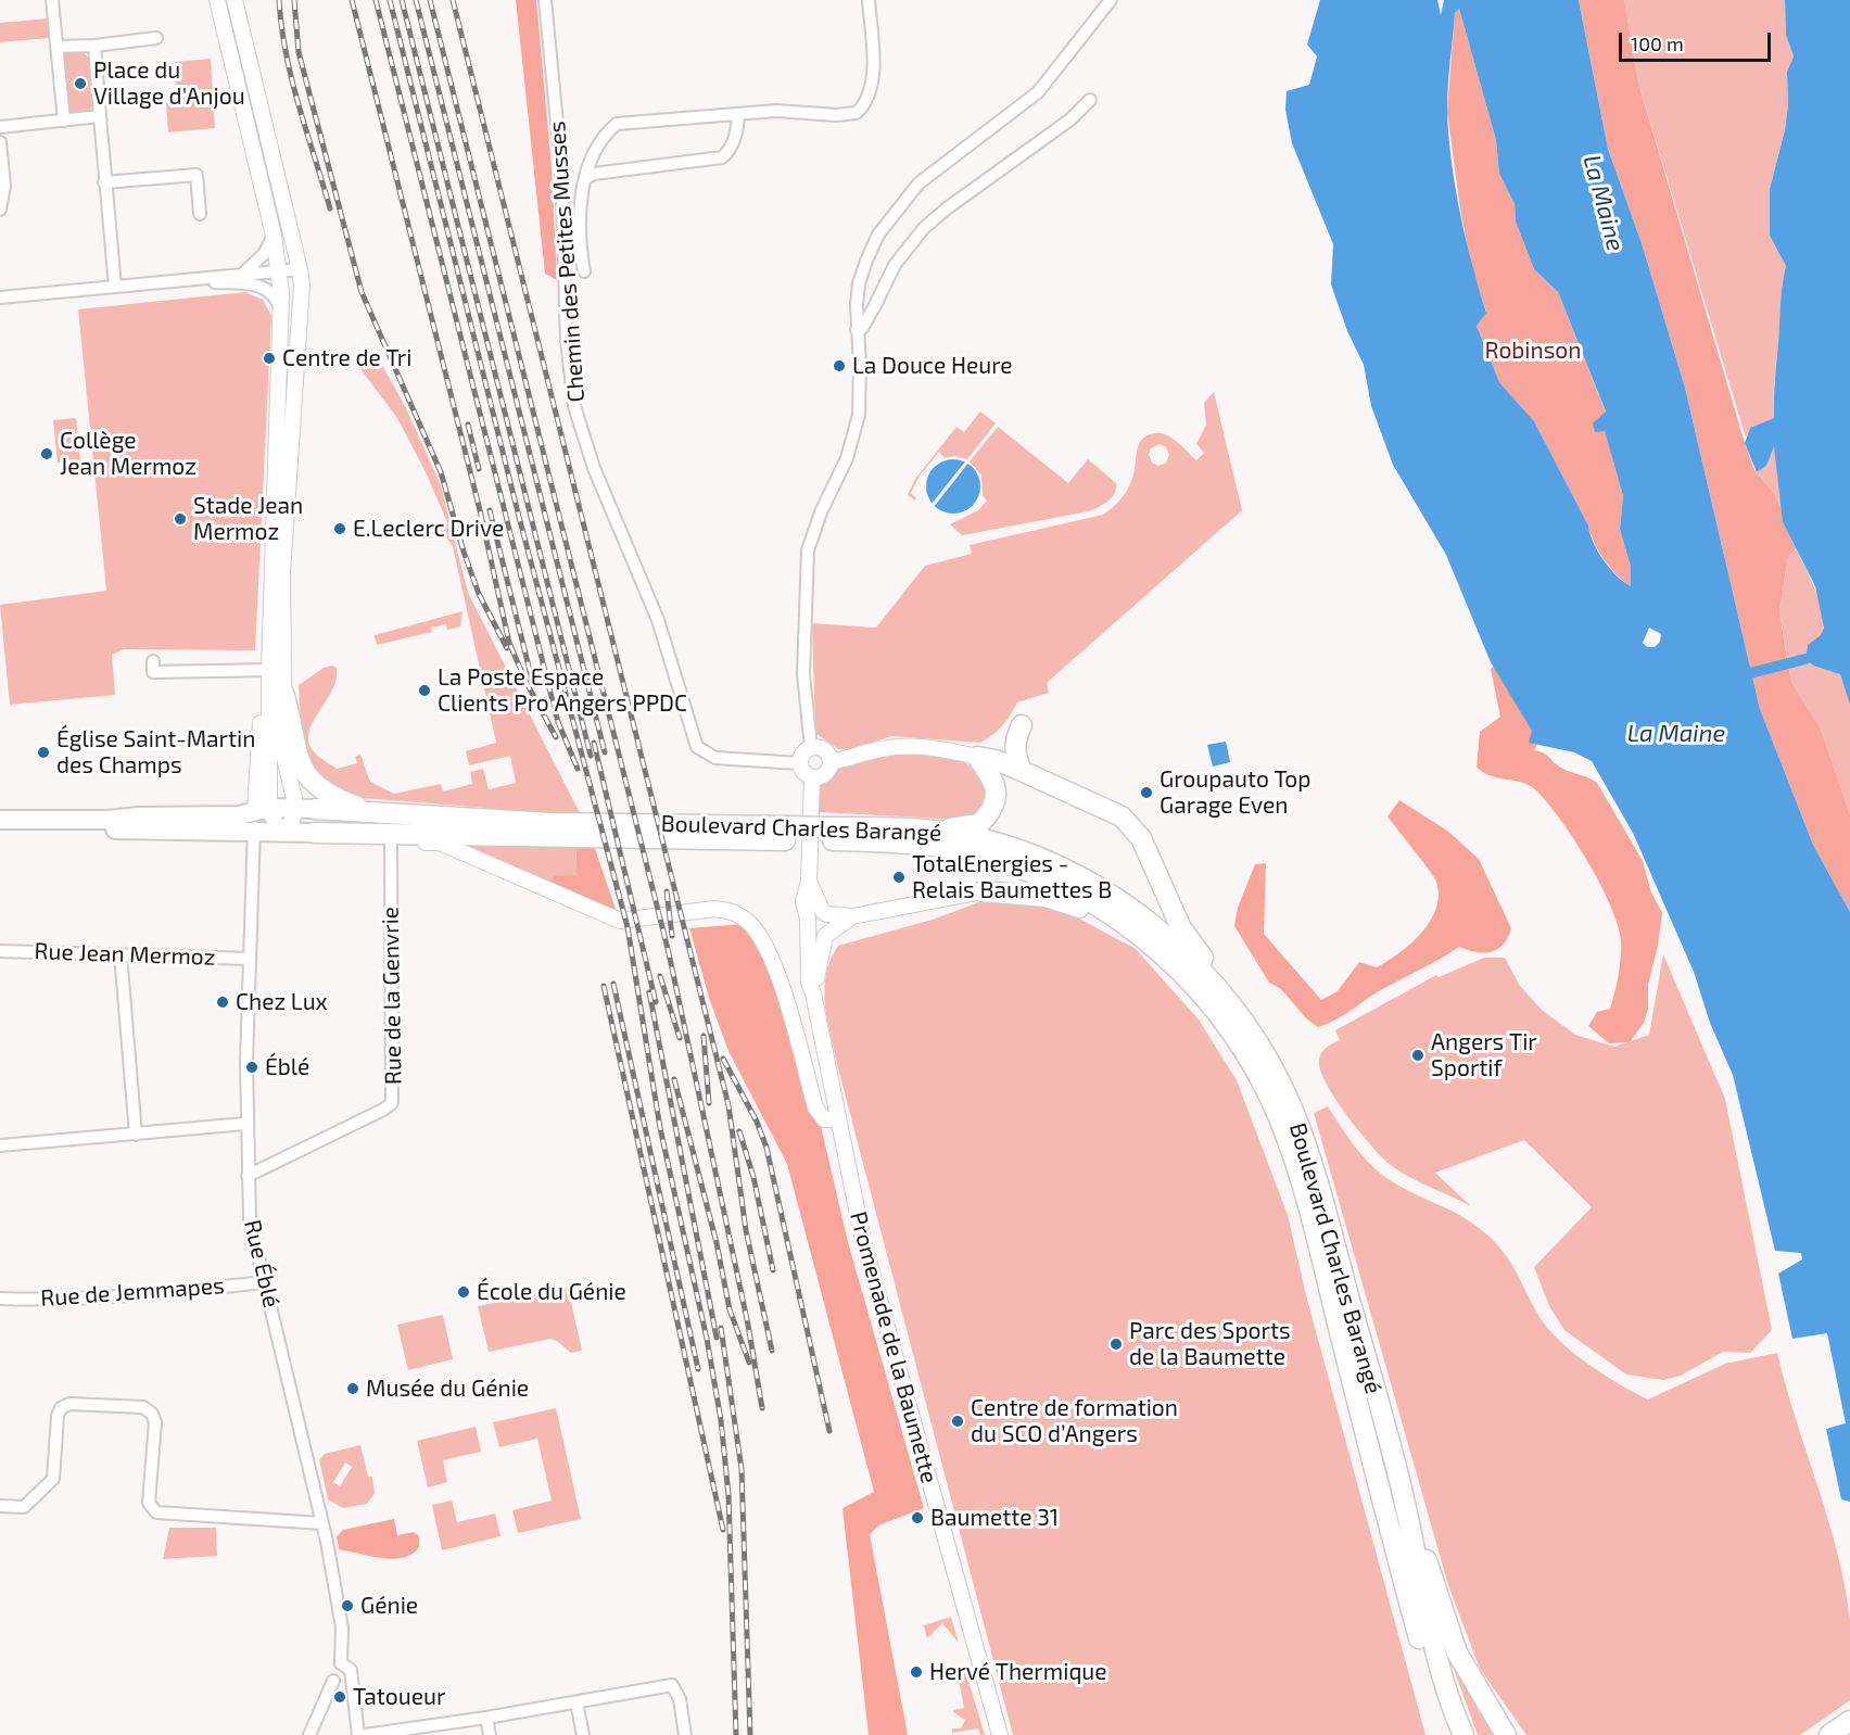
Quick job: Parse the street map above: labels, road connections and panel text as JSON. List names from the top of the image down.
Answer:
{
  "streets": {
    "highway": ["Boulevard Charles Barangé"],
    "street": [
      "Chemin des Petites Musses",
      "Rue Jean Mermoz",
      "Rue de la Genvrie",
      "Rue Éblé",
      "Rue de Jemmapes",
      "Promenade de la Baumette"
    ]
  },
  "crossings": [
    ["Chemin des Petites Musses", "Promenade de la Baumette"],
    ["Boulevard Charles Barangé", "Rue de la Genvrie"],
    ["Boulevard Charles Barangé", "Rue Éblé"],
    ["Boulevard Charles Barangé", "Promenade de la Baumette"],
    ["Rue Jean Mermoz", "Rue Éblé"],
    ["Rue de la Genvrie", "Rue Éblé"],
    ["Rue Éblé", "Rue de Jemmapes"]
  ],
  "water": ["La Maine"],
  "parks": ["Robinson"],
  "places": [
    "Place du Village d'Anjou",
    "Centre de Tri",
    "La Douce Heure",
    "Collège Jean Mermoz",
    "Stade Jean Mermoz",
    "E.Leclerc Drive",
    "La Poste Espace Clients Pro Angers PPDC",
    "Église Saint-Martin des Champs",
    "Groupauto Top Garage Even",
    "TotalEnergies - Relais Baumettes B",
    "Chez Lux",
    "Angers Tir Sportif",
    "Éblé",
    "École du Génie",
    "Parc des Sports de la Baumette",
    "Musée du Génie",
    "Centre de formation du SCO d’Angers",
    "Baumette 31",
    "Génie",
    "Hervé Thermique",
    "Tatoueur"
  ],
  "scale_bar": "100 m"
}
